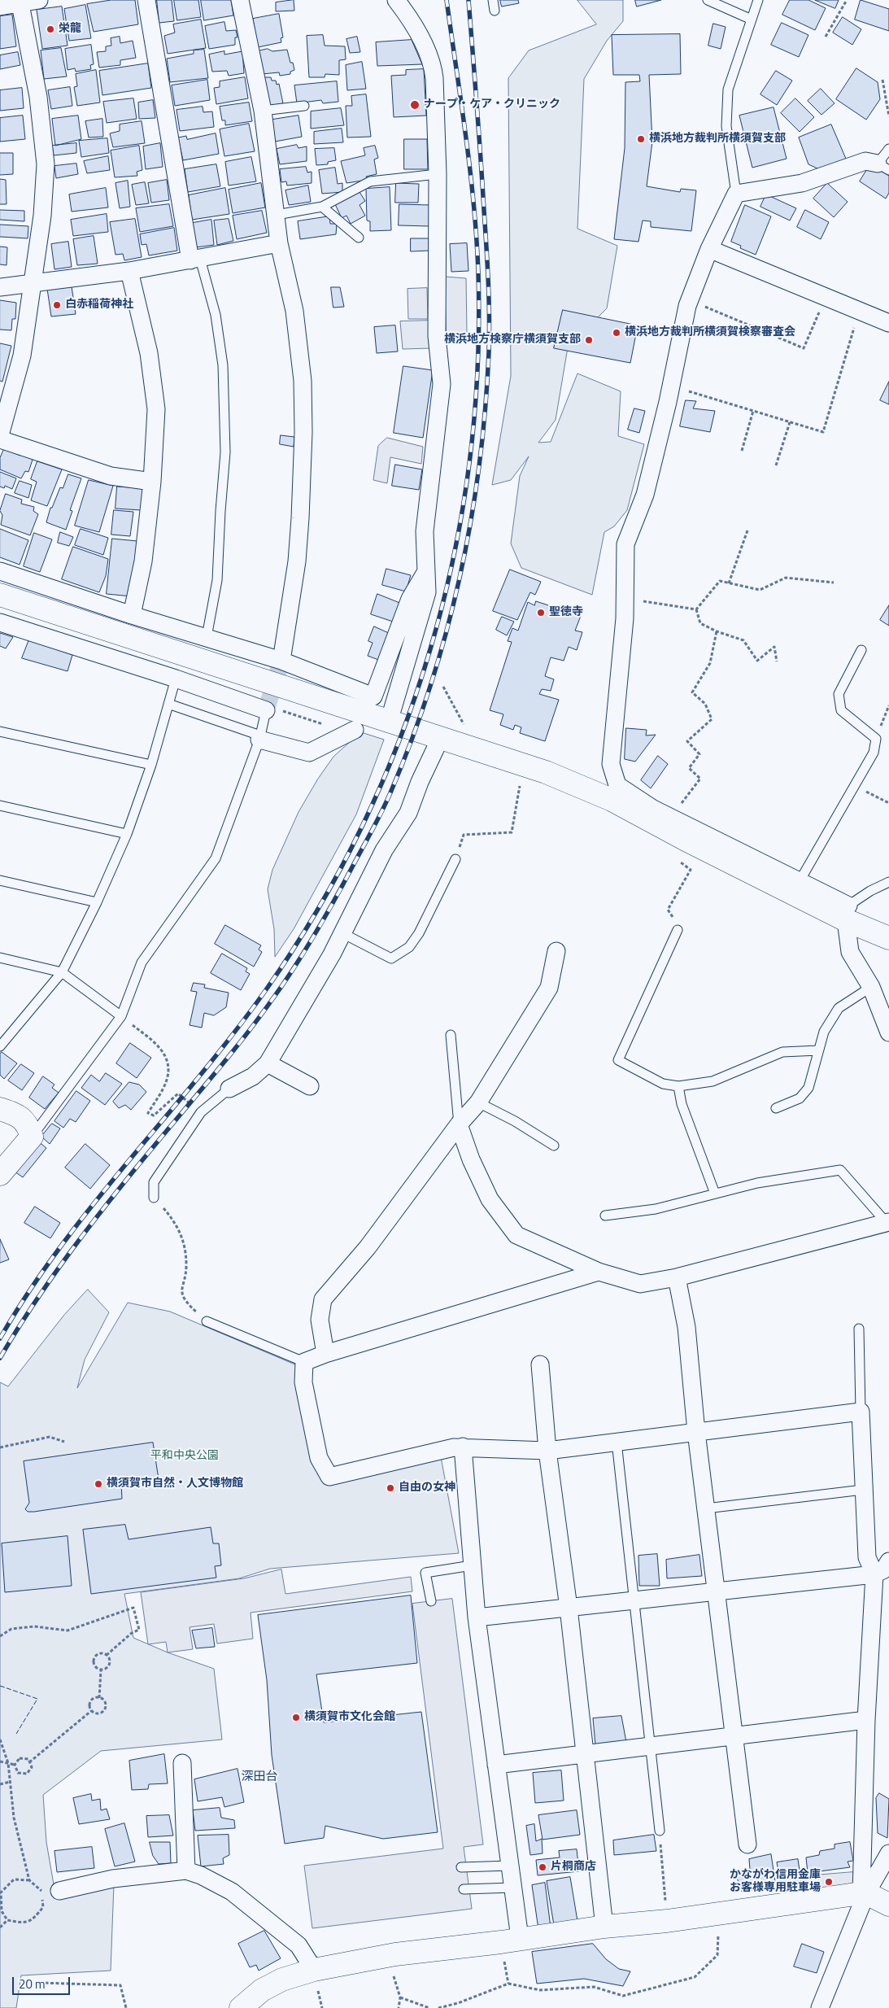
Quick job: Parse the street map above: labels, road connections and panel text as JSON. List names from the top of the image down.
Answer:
{
  "districts": ["深田台"],
  "parks": ["平和中央公園"],
  "places": [
    "栄龍",
    "ナープ・ケア・クリニック",
    "横浜地方裁判所横須賀支部",
    "白赤稲荷神社",
    "横浜地方裁判所横須賀検察審査会",
    "横浜地方検察庁横須賀支部",
    "聖徳寺",
    "横須賀市自然・人文博物館",
    "自由の女神",
    "横須賀市文化会館",
    "片桐商店",
    "かながわ信用金庫 お客様専用駐車場"
  ],
  "scale_bar": "20 m"
}
